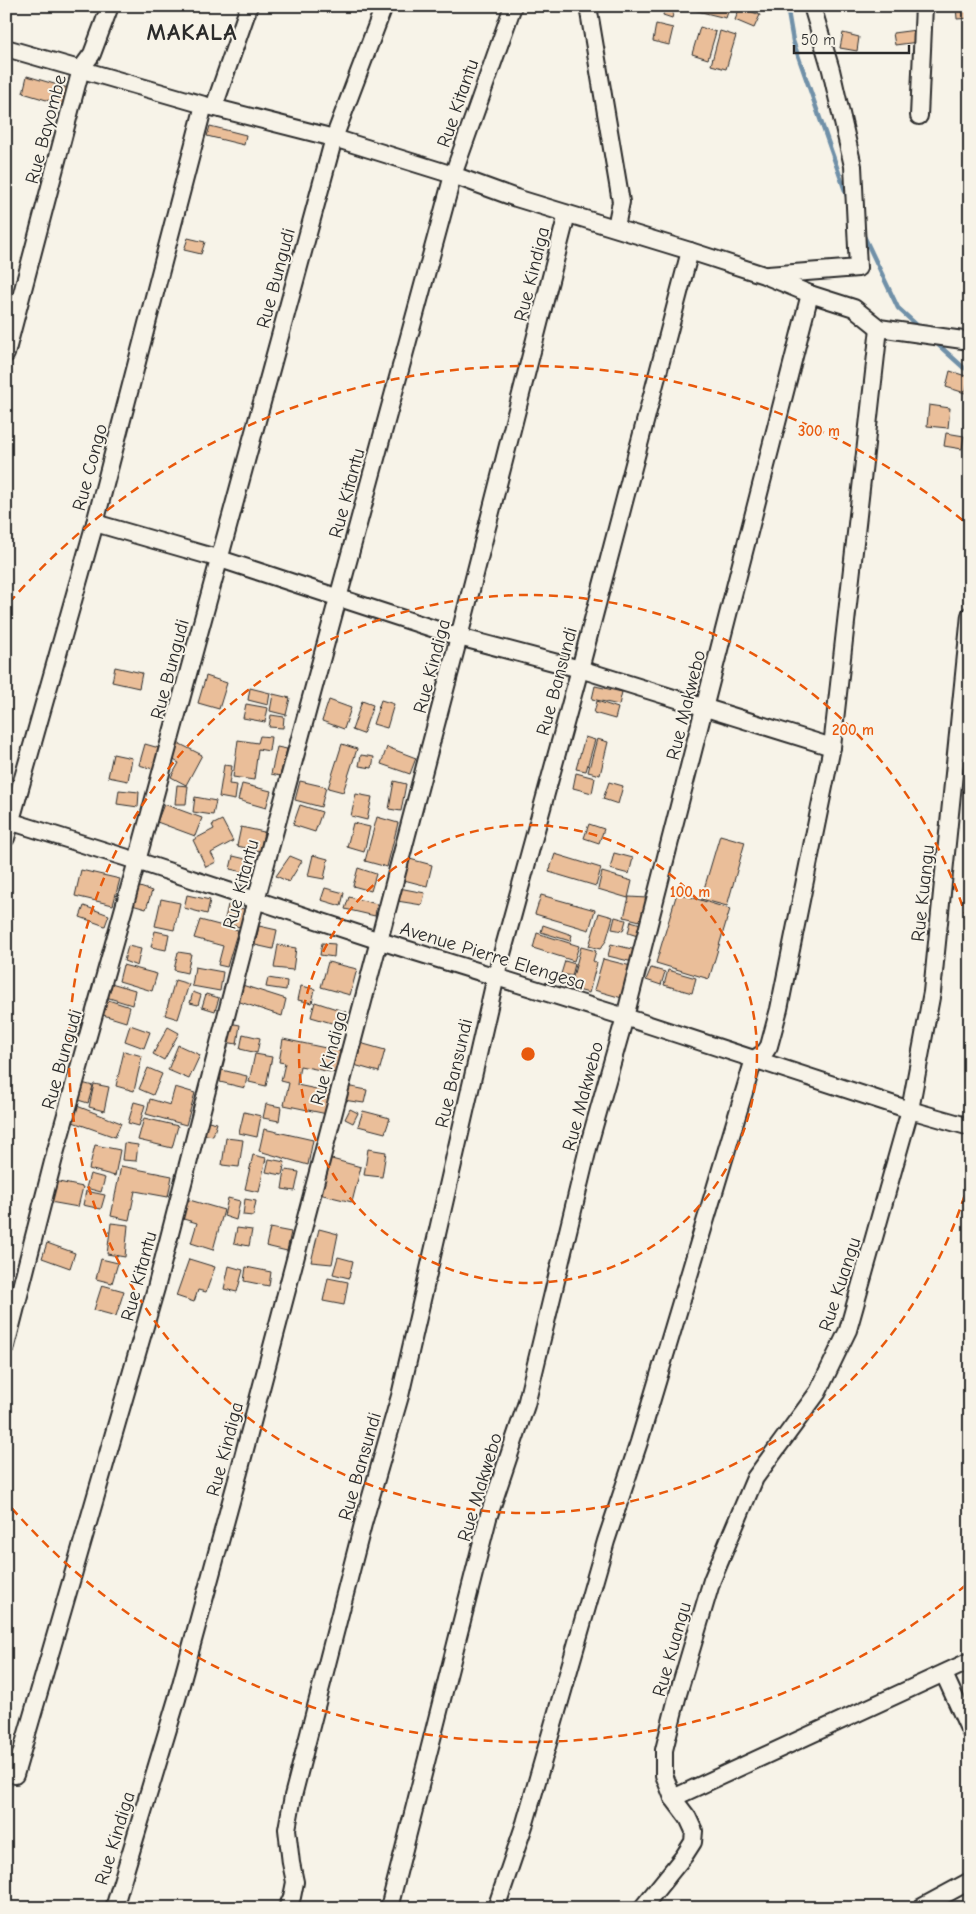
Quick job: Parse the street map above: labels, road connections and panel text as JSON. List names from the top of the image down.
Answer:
{
  "streets": {
    "street": [
      "Rue Kitantu",
      "Rue Bayombe",
      "Rue Kindiga",
      "Rue Bungudi",
      "Rue Congo",
      "Rue Bansundi",
      "Rue Makwebo",
      "Rue Kuangu",
      "Avenue Pierre Elengesa"
    ]
  },
  "crossings": [
    ["Rue Kitantu", "Avenue Pierre Elengesa"],
    ["Rue Kindiga", "Avenue Pierre Elengesa"],
    ["Rue Bungudi", "Avenue Pierre Elengesa"],
    ["Rue Congo", "Avenue Pierre Elengesa"],
    ["Rue Bansundi", "Avenue Pierre Elengesa"],
    ["Rue Makwebo", "Avenue Pierre Elengesa"],
    ["Rue Kuangu", "Avenue Pierre Elengesa"]
  ],
  "districts": ["MAKALA"],
  "scale_bar": "50 m",
  "rings": ["300 m", "200 m", "100 m"]
}
